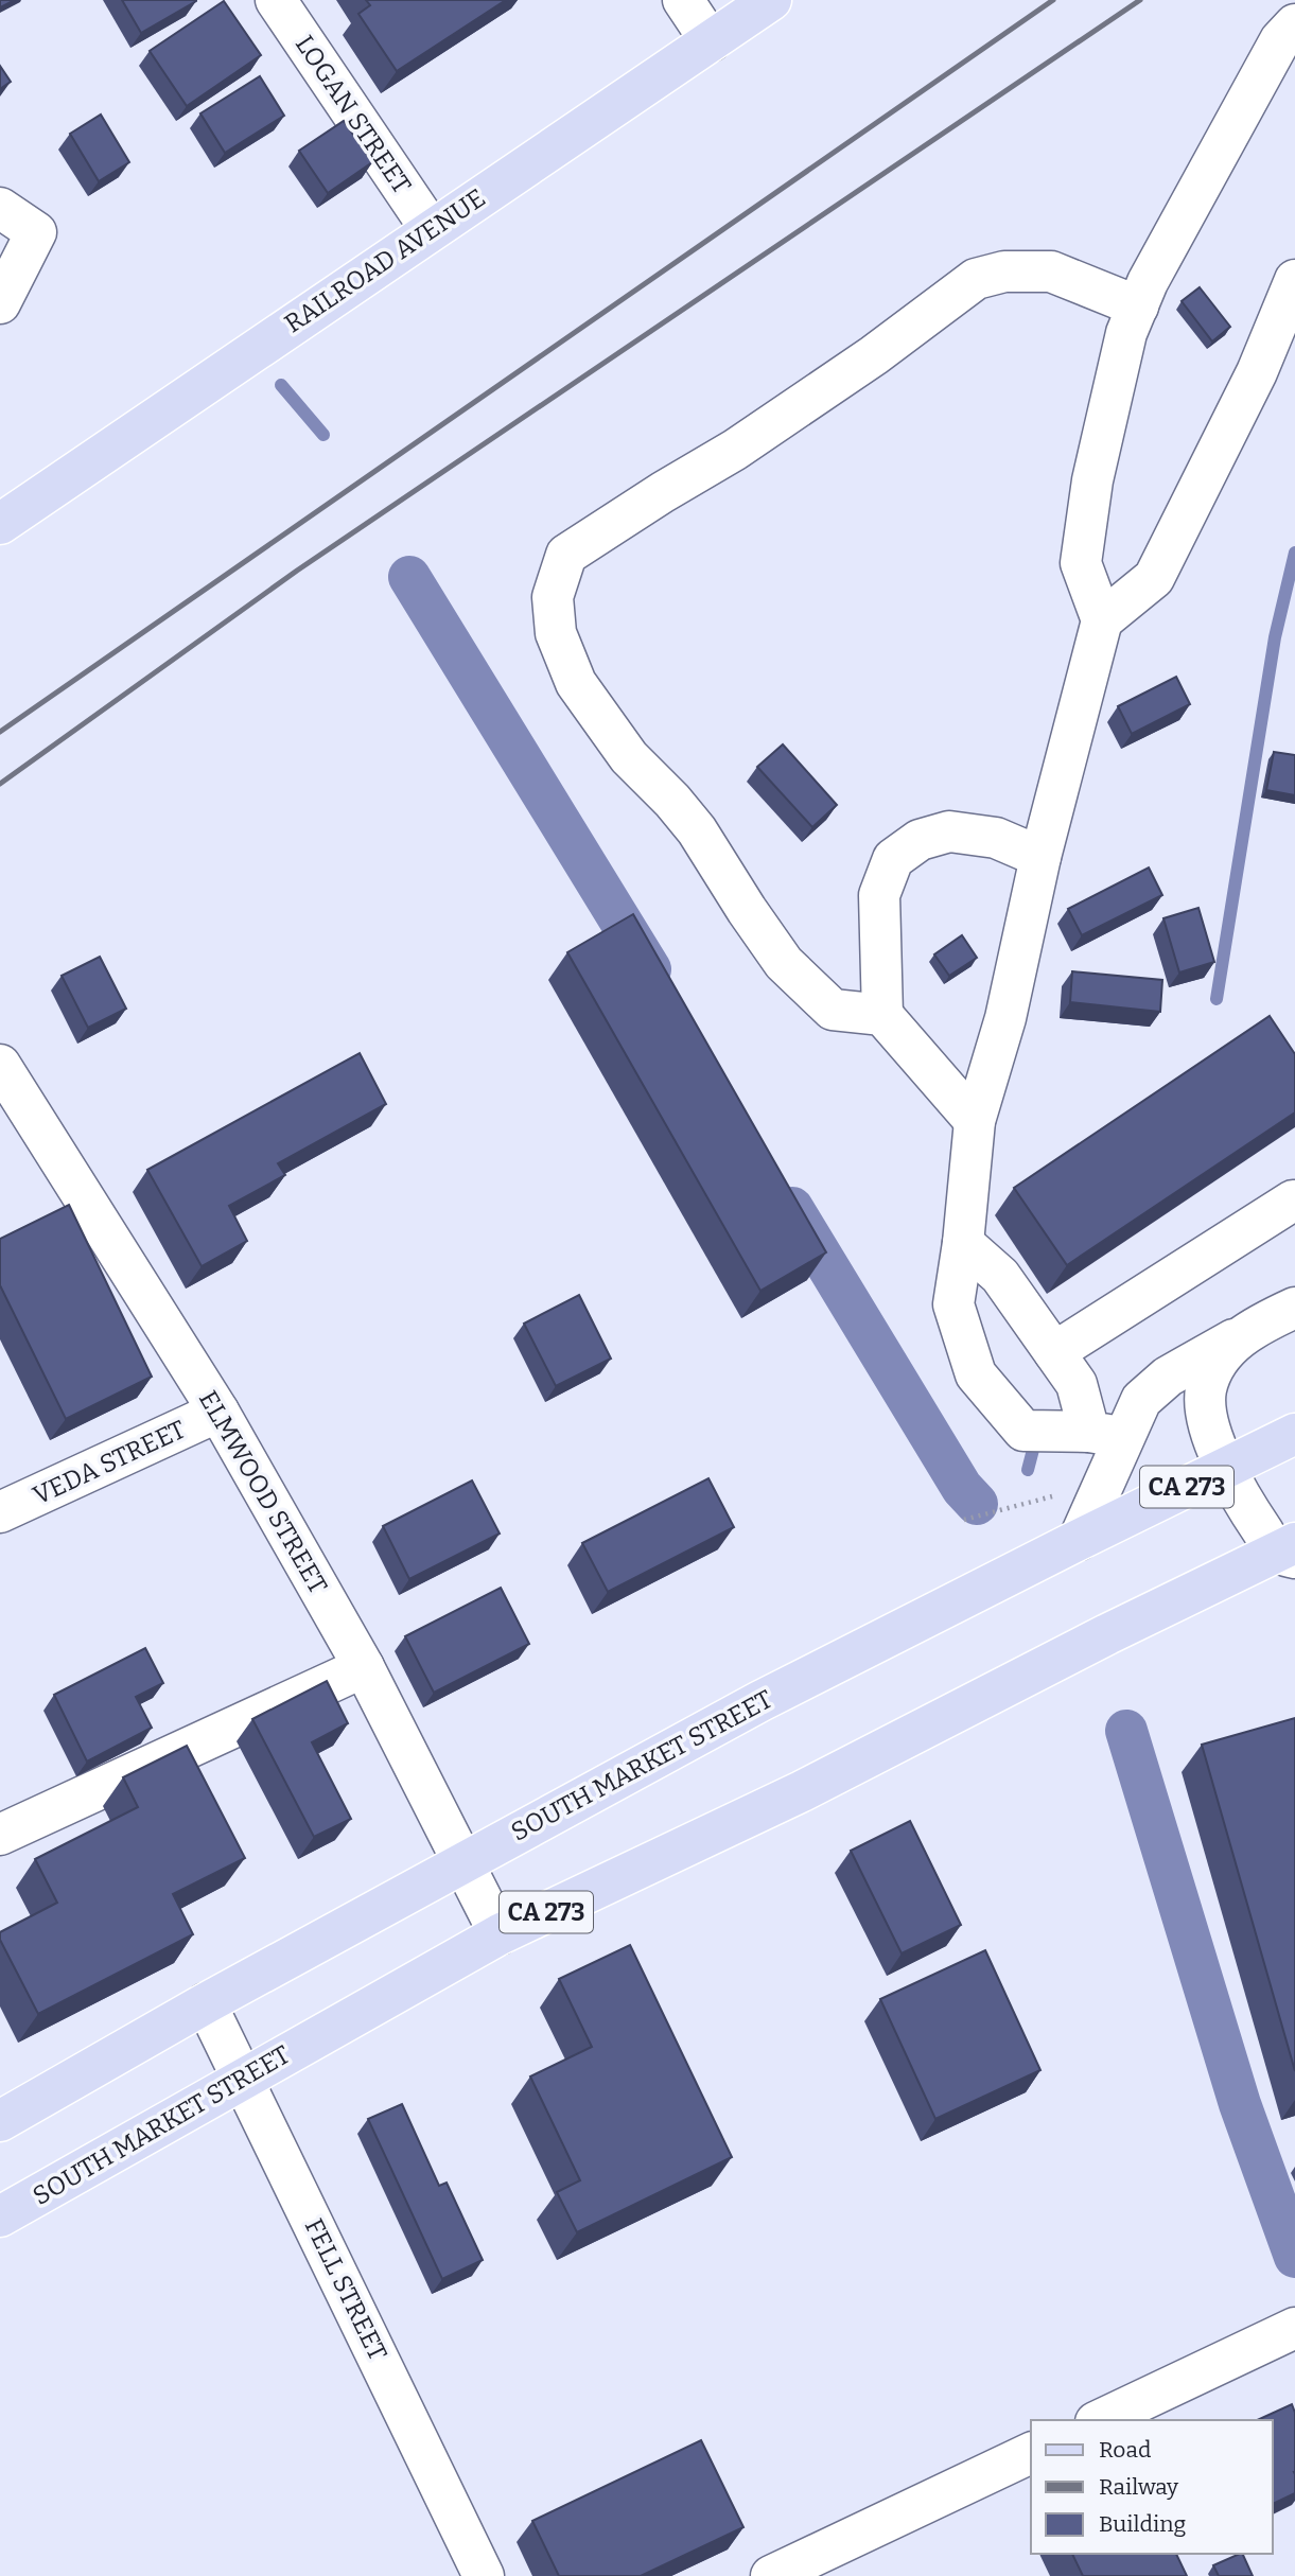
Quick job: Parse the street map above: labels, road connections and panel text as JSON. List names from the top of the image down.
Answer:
{
  "streets": {
    "main road": ["RAILROAD AVENUE", "CA 273", "SOUTH MARKET STREET"],
    "street": [
      "LOGAN STREET",
      "VEDA STREET",
      "ELMWOOD STREET",
      "FELL STREET"
    ]
  },
  "crossings": [
    ["LOGAN STREET", "RAILROAD AVENUE"],
    ["VEDA STREET", "ELMWOOD STREET"],
    ["ELMWOOD STREET", "SOUTH MARKET STREET"],
    ["SOUTH MARKET STREET", "FELL STREET"]
  ],
  "legend": ["Road", "Railway", "Building"]
}
